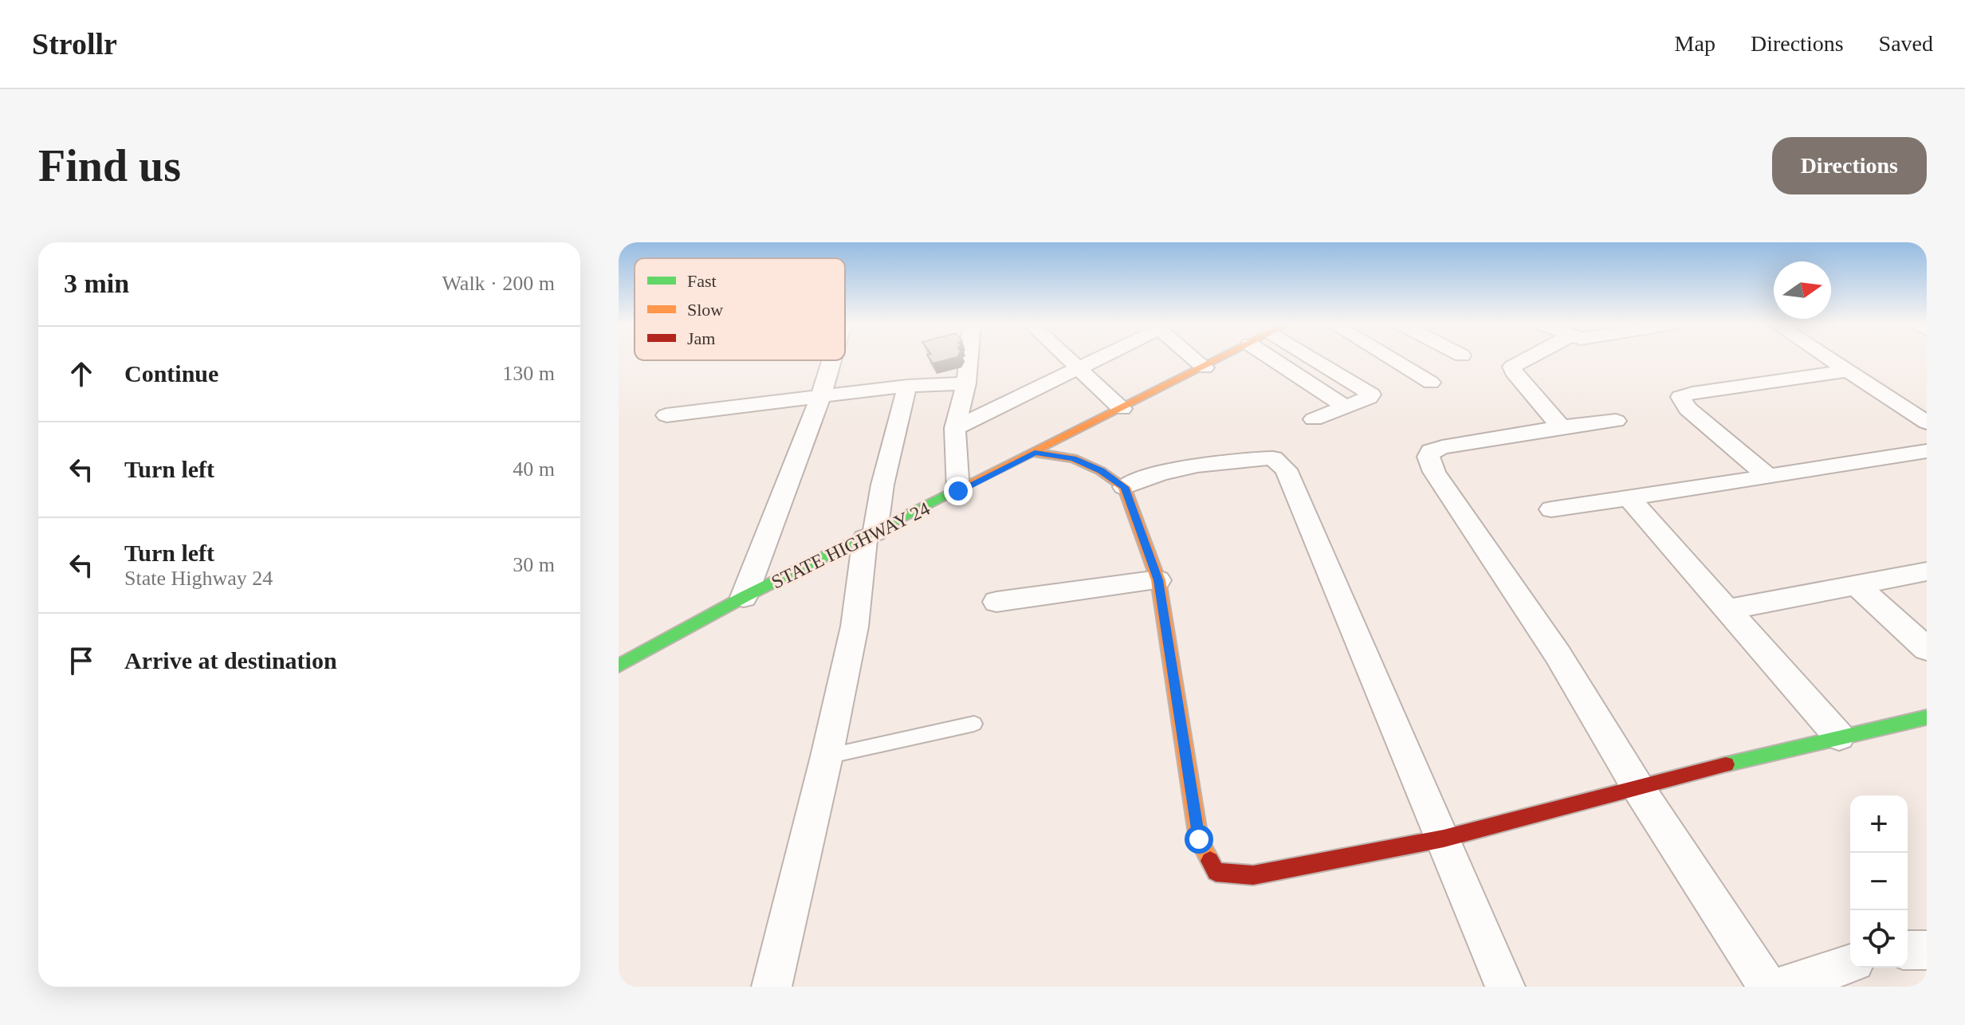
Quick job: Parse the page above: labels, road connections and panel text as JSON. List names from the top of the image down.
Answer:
{
  "streets": {
    "street": ["STATE HIGHWAY 24"]
  },
  "legend": ["Fast", "Slow", "Jam"],
  "north": "right",
  "page": {
    "header": "Strollr",
    "nav": ["Map", "Directions", "Saved"],
    "buttons": "Directions",
    "title": "Find us",
    "heading": ["3 min", "Walk · 200 m"],
    "list": [
      ["Continue", "130 m"],
      ["Turn left", "40 m"],
      ["Turn left", "State Highway 24", "30 m"],
      "Arrive at destination"
    ],
    "map_buttons": ["+", "−"]
  }
}
